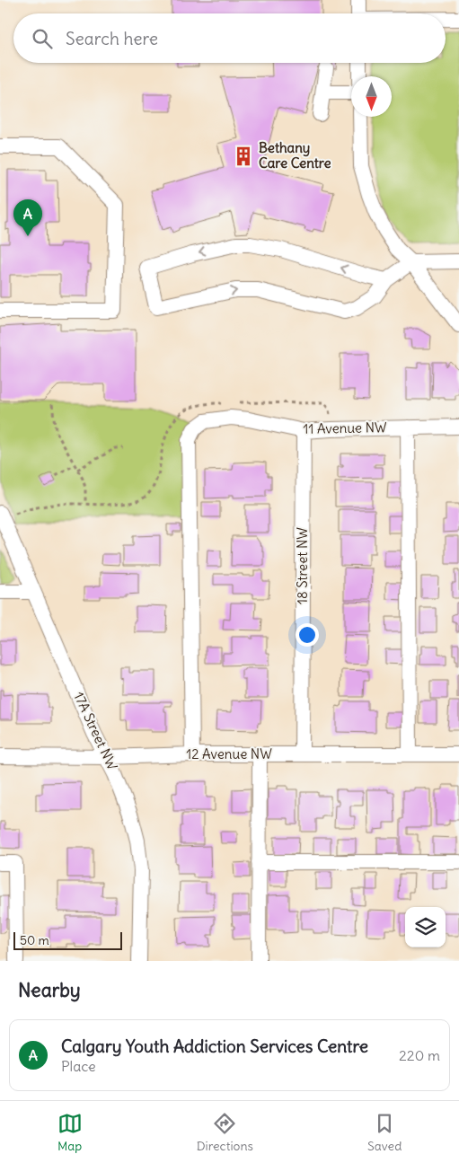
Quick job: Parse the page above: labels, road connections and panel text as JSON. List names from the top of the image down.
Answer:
{
  "streets": {
    "street": [
      "11 Avenue NW",
      "18 Street NW",
      "17A Street NW",
      "12 Avenue NW"
    ]
  },
  "crossings": [
    ["11 Avenue NW", "18 Street NW"],
    ["11 Avenue NW", "12 Avenue NW"],
    ["18 Street NW", "12 Avenue NW"],
    ["17A Street NW", "12 Avenue NW"]
  ],
  "places": {
    "building": ["Bethany Care Centre"]
  },
  "scale_bar": "50 m",
  "north": "bottom",
  "page": {
    "search": "Search here",
    "pins": "A",
    "scale": "50 m",
    "heading": "Nearby",
    "list": [
      {
        "mark": "A",
        "name": "Calgary Youth Addiction Services Centre",
        "note": "Place",
        "value": "220 m"
      }
    ],
    "nav": ["Map", "Directions", "Saved"]
  }
}
